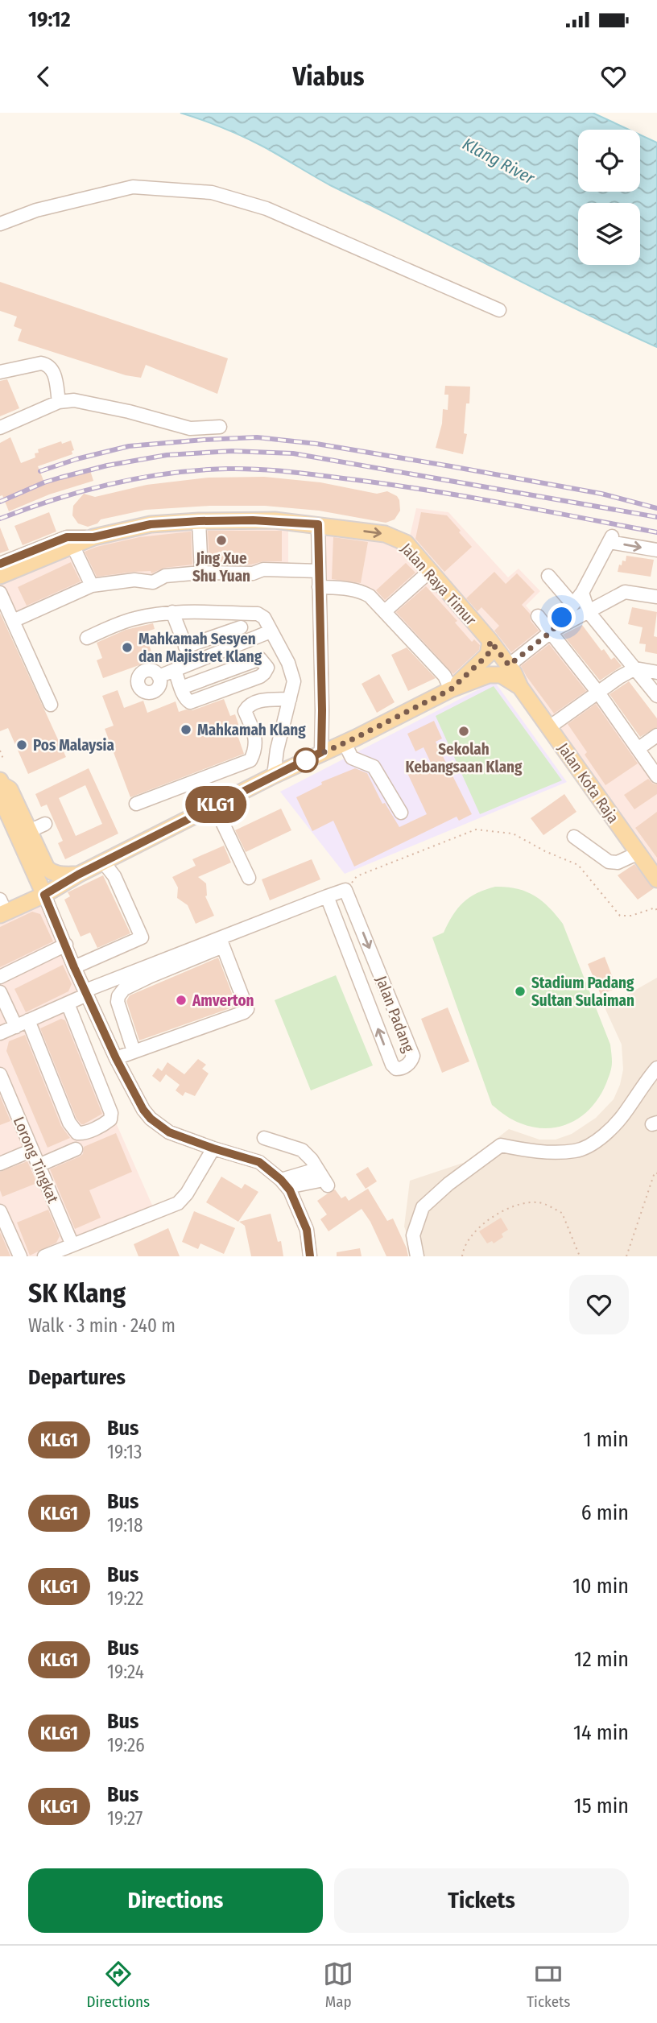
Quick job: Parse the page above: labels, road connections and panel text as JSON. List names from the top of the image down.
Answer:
{
  "streets": {
    "main road": ["Jalan Raya Timur", "Jalan Kota Raja"],
    "street": ["Jalan Padang", "Lorong Tingkat"]
  },
  "crossings": [
    ["Jalan Raya Timur", "Jalan Kota Raja"]
  ],
  "water": ["Klang River"],
  "places": [
    "Jing Xue Shu Yuan",
    "Mahkamah Sesyen dan Majistret Klang",
    "Mahkamah Klang",
    "Sekolah Kebangsaan Klang",
    "Pos Malaysia",
    "Stadium Padang Sultan Sulaiman",
    "Amverton"
  ],
  "lines": ["bus line KLG1"],
  "page": {
    "status": "19:12",
    "header": "Viabus",
    "on_map": "KLG1",
    "heading": [
      ["SK Klang", "Walk · 3 min · 240 m"],
      "Departures"
    ],
    "list": [
      {
        "mark": "KLG1",
        "name": "Bus",
        "note": "19:13",
        "value": "1 min"
      },
      {
        "mark": "KLG1",
        "name": "Bus",
        "note": "19:18",
        "value": "6 min"
      },
      {
        "mark": "KLG1",
        "name": "Bus",
        "note": "19:22",
        "value": "10 min"
      },
      {
        "mark": "KLG1",
        "name": "Bus",
        "note": "19:24",
        "value": "12 min"
      },
      {
        "mark": "KLG1",
        "name": "Bus",
        "note": "19:26",
        "value": "14 min"
      },
      {
        "mark": "KLG1",
        "name": "Bus",
        "note": "19:27",
        "value": "15 min"
      }
    ],
    "buttons": ["Directions", "Tickets"],
    "tabs": ["Directions", "Map", "Tickets"]
  }
}
